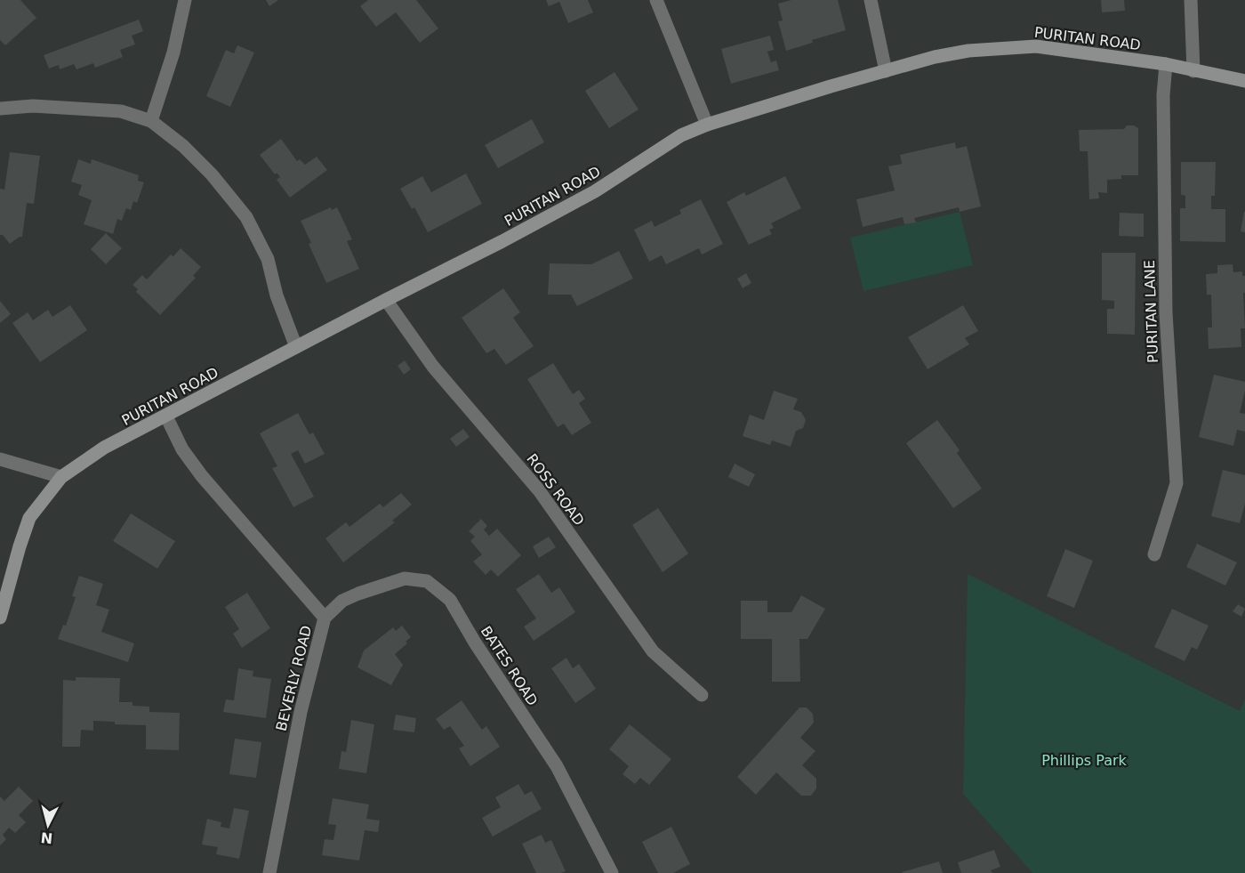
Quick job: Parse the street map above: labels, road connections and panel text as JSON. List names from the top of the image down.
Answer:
{
  "streets": {
    "street": [
      "PURITAN ROAD",
      "PURITAN LANE",
      "ROSS ROAD",
      "BATES ROAD",
      "BEVERLY ROAD"
    ]
  },
  "crossings": [
    ["PURITAN ROAD", "PURITAN LANE"],
    ["PURITAN ROAD", "ROSS ROAD"],
    ["PURITAN ROAD", "BEVERLY ROAD"],
    ["BATES ROAD", "BEVERLY ROAD"]
  ],
  "parks": ["Phillips Park"],
  "north": "bottom"
}
